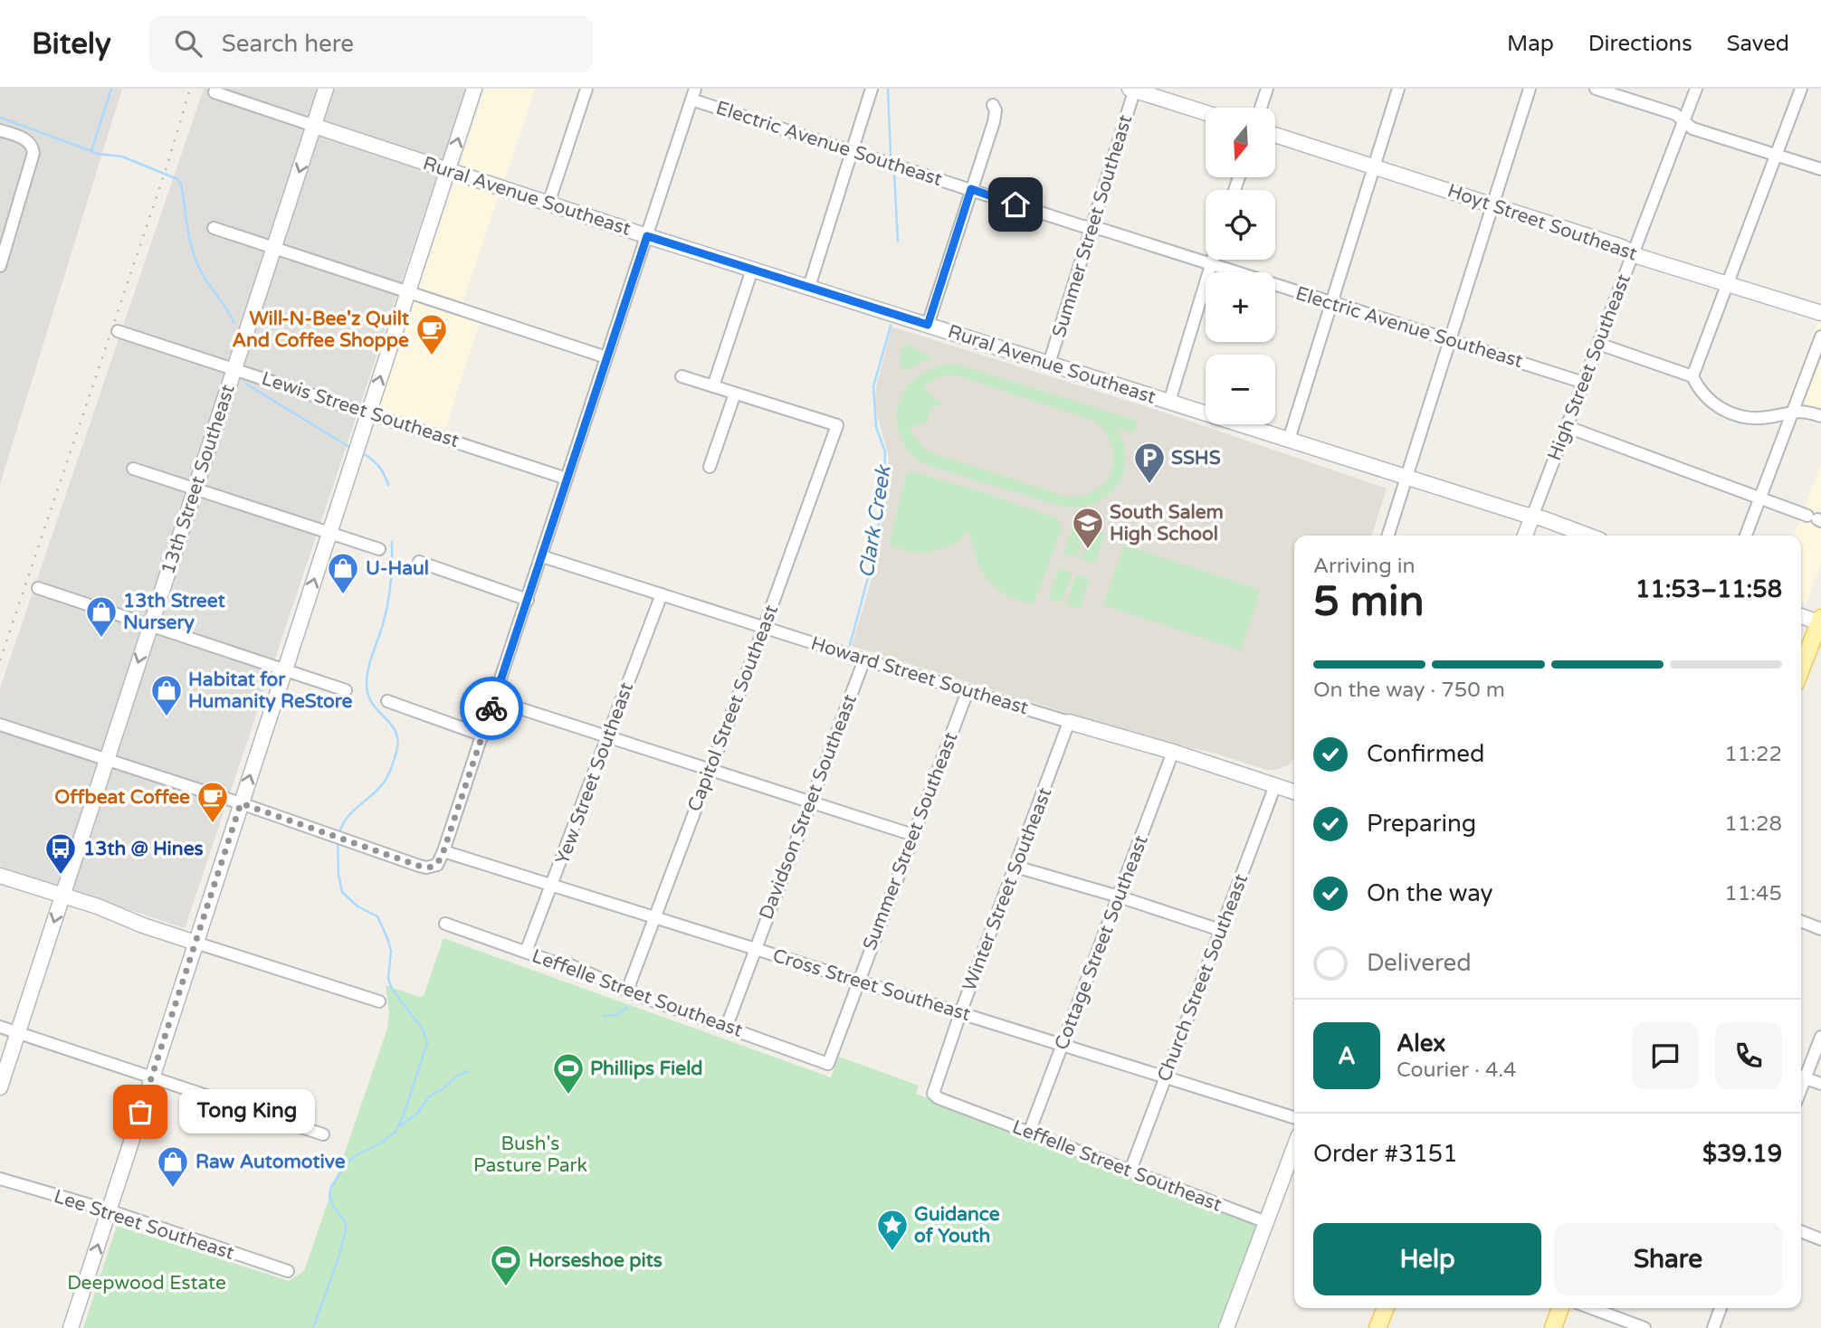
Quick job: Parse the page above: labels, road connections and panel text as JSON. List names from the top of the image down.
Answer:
{
  "streets": {
    "street": [
      "Electric Avenue Southeast",
      "Rural Avenue Southeast",
      "Hoyt Street Southeast",
      "Summer Street Southeast",
      "High Street Southeast",
      "Lewis Street Southeast",
      "13th Street Southeast",
      "Howard Street Southeast",
      "Capitol Street Southeast",
      "Yew Street Southeast",
      "Davidson Street Southeast",
      "Winter Street Southeast",
      "Cottage Street Southeast",
      "Church Street Southeast",
      "Cross Street Southeast",
      "Leffelle Street Southeast",
      "Lee Street Southeast"
    ]
  },
  "crossings": [
    ["Electric Avenue Southeast", "Summer Street Southeast"],
    ["Electric Avenue Southeast", "High Street Southeast"],
    ["Rural Avenue Southeast", "Summer Street Southeast"],
    ["Rural Avenue Southeast", "High Street Southeast"],
    ["Rural Avenue Southeast", "13th Street Southeast"],
    ["Hoyt Street Southeast", "High Street Southeast"],
    ["Summer Street Southeast", "Howard Street Southeast"],
    ["Summer Street Southeast", "Cross Street Southeast"],
    ["Summer Street Southeast", "Leffelle Street Southeast"],
    ["Lewis Street Southeast", "13th Street Southeast"],
    ["Howard Street Southeast", "Capitol Street Southeast"],
    ["Howard Street Southeast", "Yew Street Southeast"],
    ["Howard Street Southeast", "Davidson Street Southeast"],
    ["Howard Street Southeast", "Winter Street Southeast"],
    ["Howard Street Southeast", "Cottage Street Southeast"],
    ["Howard Street Southeast", "Church Street Southeast"],
    ["Capitol Street Southeast", "Cross Street Southeast"],
    ["Capitol Street Southeast", "Leffelle Street Southeast"],
    ["Yew Street Southeast", "Cross Street Southeast"],
    ["Yew Street Southeast", "Leffelle Street Southeast"],
    ["Davidson Street Southeast", "Cross Street Southeast"],
    ["Davidson Street Southeast", "Leffelle Street Southeast"],
    ["Winter Street Southeast", "Cross Street Southeast"],
    ["Winter Street Southeast", "Leffelle Street Southeast"],
    ["Cottage Street Southeast", "Cross Street Southeast"],
    ["Cottage Street Southeast", "Leffelle Street Southeast"],
    ["Church Street Southeast", "Cross Street Southeast"],
    ["Church Street Southeast", "Leffelle Street Southeast"]
  ],
  "one_way": ["13th Street Southeast"],
  "water": ["Clark Creek"],
  "parks": ["Bush's Pasture Park", "Deepwood Estate"],
  "places": {
    "cafe": ["Will-N-Bee'z Quilt And Coffee Shoppe", "Offbeat Coffee"],
    "parking": ["SSHS"],
    "school or university": ["South Salem High School"],
    "shop": [
      "U-Haul",
      "13th Street Nursery",
      "Habitat for Humanity ReStore",
      "Raw Automotive"
    ],
    "bus stop": ["13th @ Hines"],
    "sports": ["Phillips Field", "Horseshoe pits"],
    "other": ["Tong King"],
    "place": ["Guidance of Youth"]
  },
  "north": "bottom",
  "page": {
    "header": "Bitely",
    "search": "Search here",
    "nav": ["Map", "Directions", "Saved"],
    "map_buttons": ["+", "−"],
    "heading": ["5 min", "Arriving in", "11:53–11:58"],
    "panel": [
      "Alex",
      "Courier · 4.4",
      "Order #3151",
      "$39.19"
    ],
    "bar": "On the way · 750 m",
    "list": [
      ["Confirmed", "11:22"],
      ["Preparing", "11:28"],
      ["On the way", "11:45"],
      "Delivered"
    ],
    "round": "A",
    "bubble": "Tong King",
    "buttons": ["Help", "Share"]
  }
}
